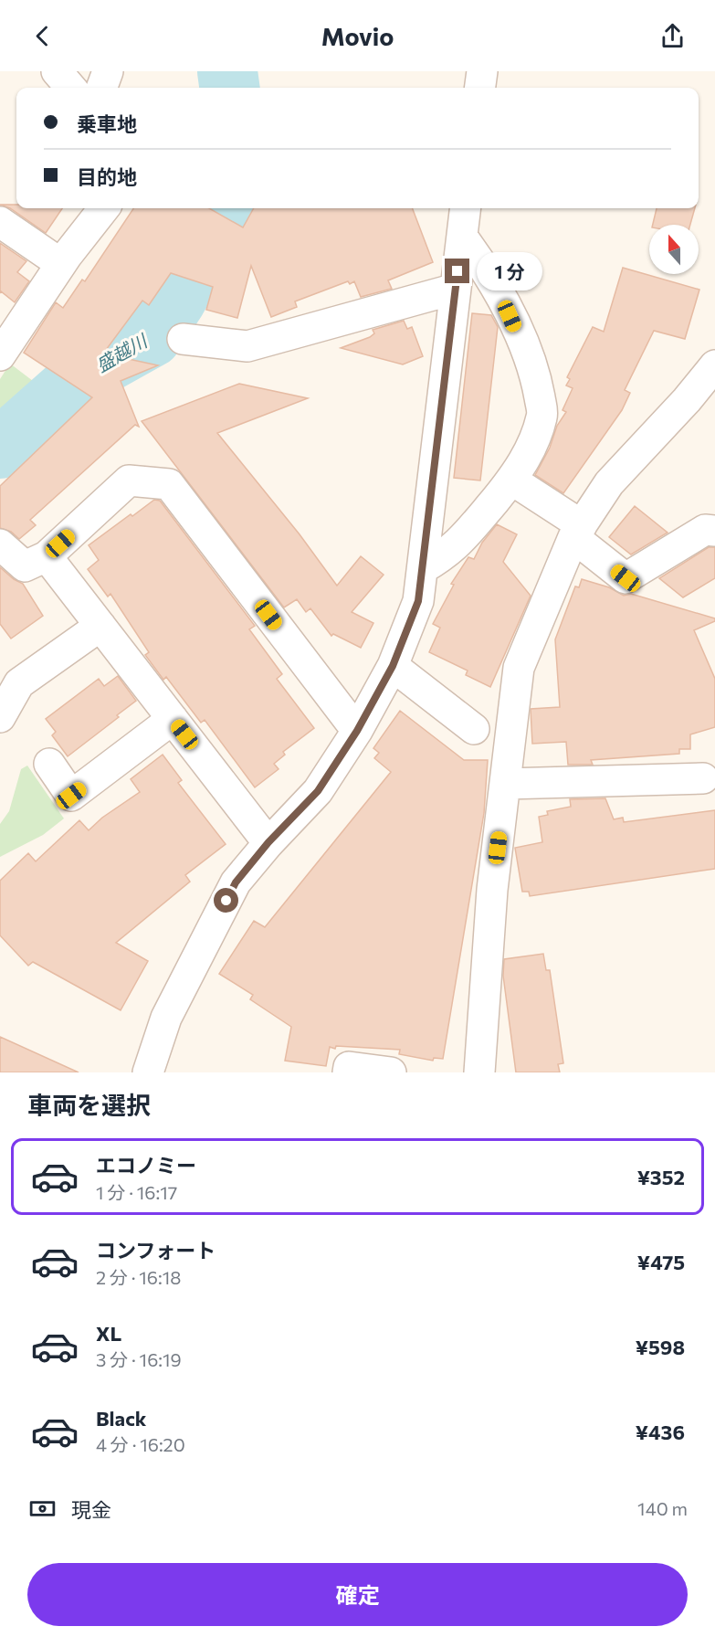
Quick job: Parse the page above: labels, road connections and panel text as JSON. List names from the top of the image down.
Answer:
{
  "water": ["盛越川"],
  "north": "top",
  "page": {
    "header": "Movio",
    "banner": ["乗車地", "目的地"],
    "bubble": "1 分",
    "heading": "車両を選択",
    "list": [
      {
        "name": "エコノミー",
        "note": "1 分 · 16:17",
        "value": "¥352"
      },
      {
        "name": "コンフォート",
        "note": "2 分 · 16:18",
        "value": "¥475"
      },
      {
        "name": "XL",
        "note": "3 分 · 16:19",
        "value": "¥598"
      },
      {
        "name": "Black",
        "note": "4 分 · 16:20",
        "value": "¥436"
      }
    ],
    "pay": ["現金", "140 m"],
    "buttons": "確定"
  }
}
